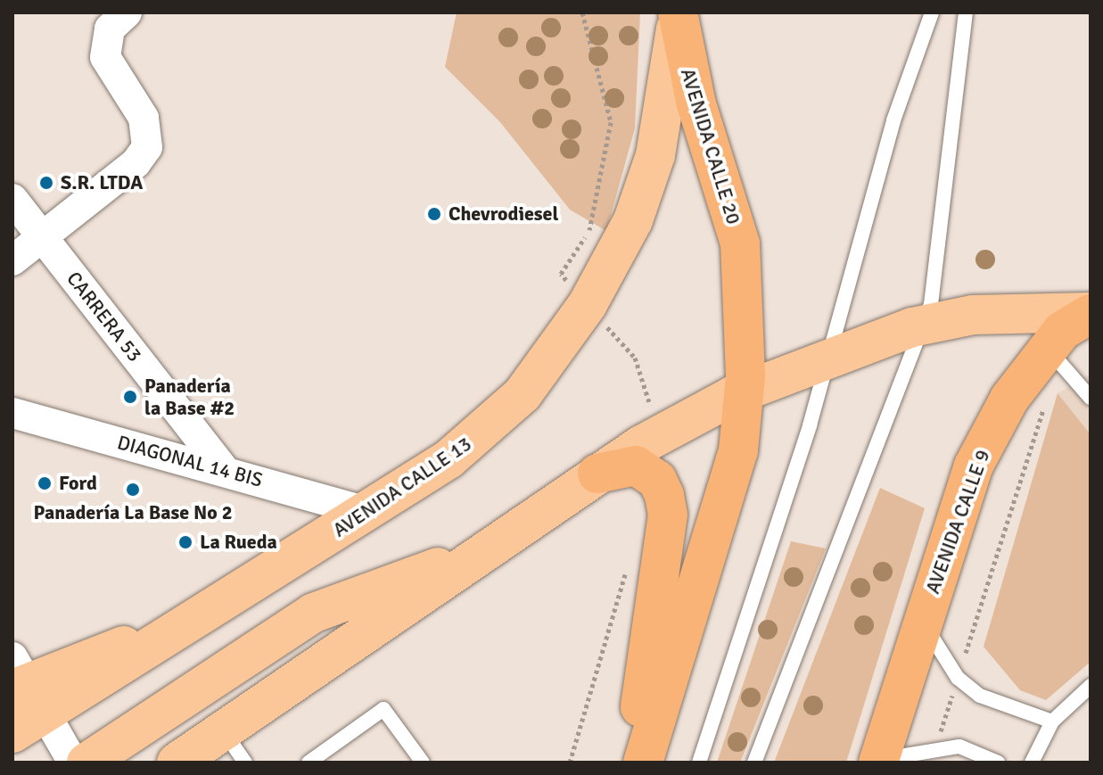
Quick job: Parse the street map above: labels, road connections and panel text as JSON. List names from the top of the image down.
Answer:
{
  "streets": {
    "highway": ["AVENIDA CALLE 20", "AVENIDA CALLE 9"],
    "main road": ["AVENIDA CALLE 13"],
    "street": ["CARRERA 53", "DIAGONAL 14 BIS"]
  },
  "crossings": [
    ["AVENIDA CALLE 20", "AVENIDA CALLE 13"],
    ["CARRERA 53", "DIAGONAL 14 BIS"],
    ["DIAGONAL 14 BIS", "AVENIDA CALLE 13"]
  ],
  "places": [
    "S.R. LTDA",
    "Chevrodiesel",
    "Panadería la Base #2",
    "Ford",
    "Panadería La Base No 2",
    "La Rueda"
  ]
}
